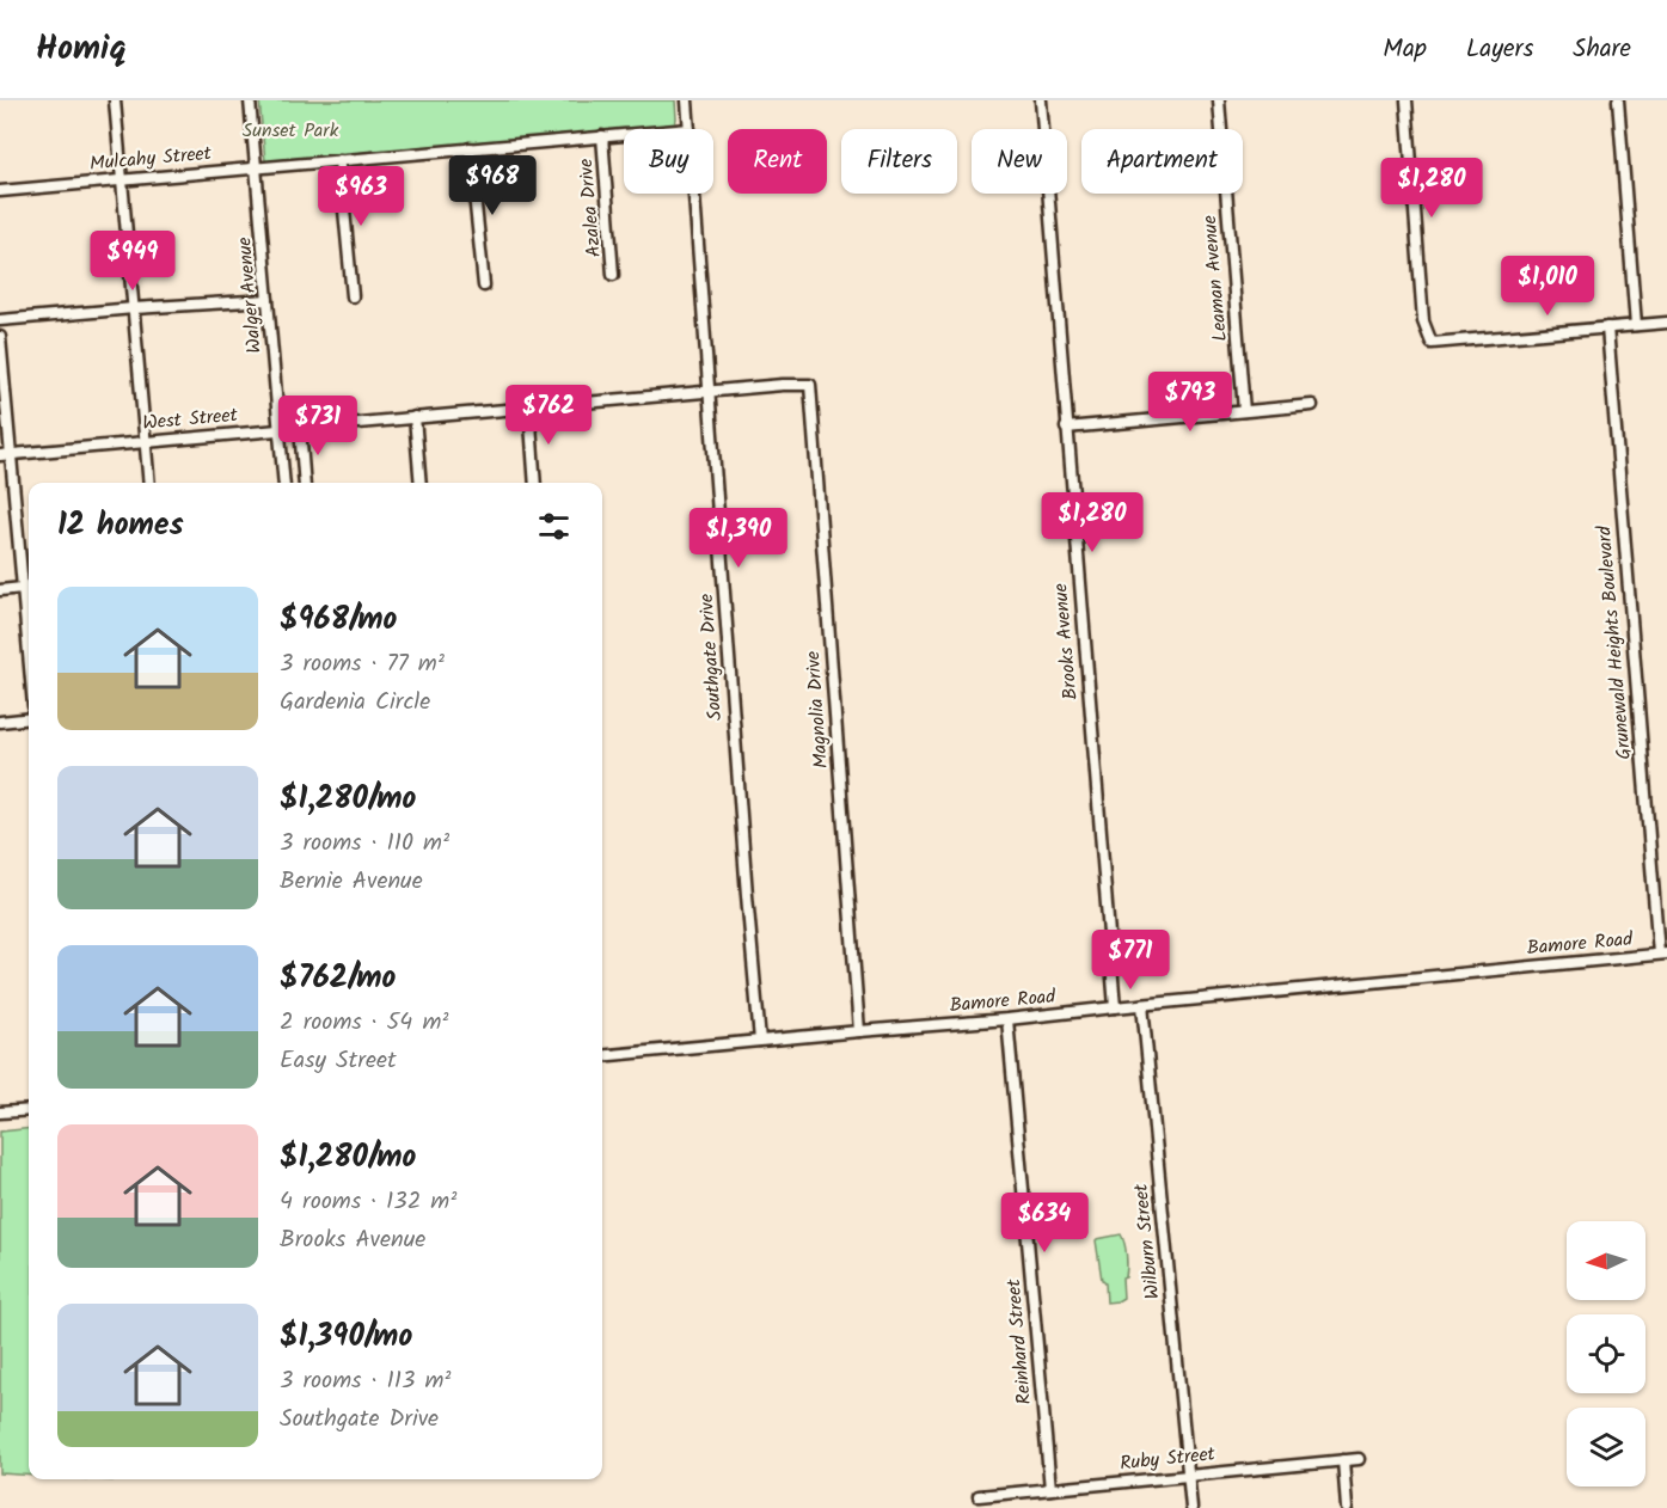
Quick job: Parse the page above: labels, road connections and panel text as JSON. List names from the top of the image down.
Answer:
{
  "streets": {
    "street": [
      "Mulcahy Street",
      "Azalea Drive",
      "Leaman Avenue",
      "Walger Avenue",
      "West Street",
      "Brooks Avenue",
      "Grunewald Heights Boulevard",
      "Southgate Drive",
      "Magnolia Drive",
      "Bamore Road",
      "Wilburn Street",
      "Reinhard Street",
      "Ruby Street"
    ]
  },
  "crossings": [
    ["Mulcahy Street", "Azalea Drive"],
    ["Mulcahy Street", "Walger Avenue"],
    ["Walger Avenue", "West Street"],
    ["West Street", "Southgate Drive"],
    ["West Street", "Magnolia Drive"],
    ["Brooks Avenue", "Bamore Road"],
    ["Grunewald Heights Boulevard", "Bamore Road"],
    ["Southgate Drive", "Bamore Road"],
    ["Magnolia Drive", "Bamore Road"],
    ["Bamore Road", "Wilburn Street"],
    ["Bamore Road", "Reinhard Street"],
    ["Wilburn Street", "Ruby Street"],
    ["Reinhard Street", "Ruby Street"]
  ],
  "parks": ["Sunset Park"],
  "north": "left",
  "page": {
    "header": "Homiq",
    "nav": ["Map", "Layers", "Share"],
    "chip": [
      "Buy",
      "Rent",
      "Filters",
      "New",
      "Apartment"
    ],
    "price": [
      "$968",
      "$1,280",
      "$963",
      "$949",
      "$1,010",
      "$793",
      "$762",
      "$731",
      "$1,280",
      "$1,390",
      "$771",
      "$634"
    ],
    "heading": "12 homes",
    "list": [
      {
        "name": "$968/mo",
        "note": "3 rooms · 77 m² · Gardenia Circle"
      },
      {
        "name": "$1,280/mo",
        "note": "3 rooms · 110 m² · Bernie Avenue"
      },
      {
        "name": "$762/mo",
        "note": "2 rooms · 54 m² · Easy Street"
      },
      {
        "name": "$1,280/mo",
        "note": "4 rooms · 132 m² · Brooks Avenue"
      },
      {
        "name": "$1,390/mo",
        "note": "3 rooms · 113 m² · Southgate Drive"
      }
    ]
  }
}
